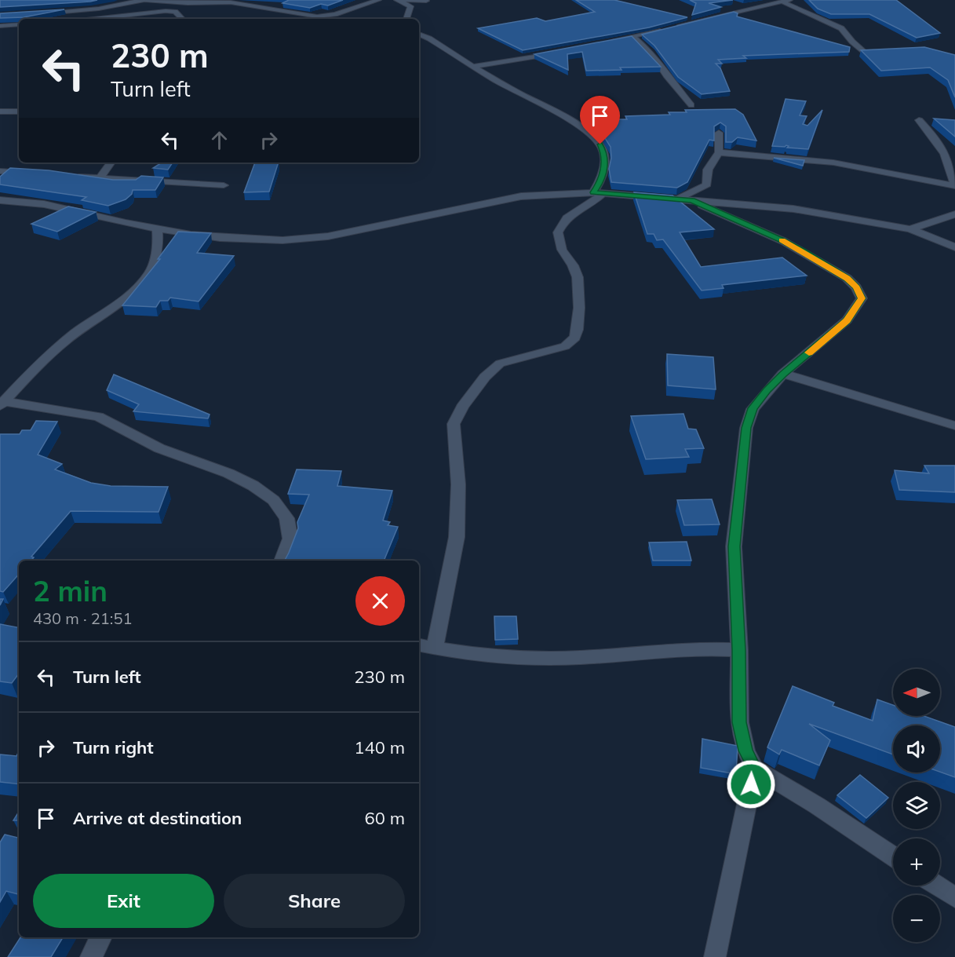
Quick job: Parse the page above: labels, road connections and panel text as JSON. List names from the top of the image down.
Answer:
{
  "north": "left",
  "page": {
    "turn": ["230 m", "Turn left"],
    "heading": ["2 min", "430 m · 21:51"],
    "list": [
      {
        "name": "Turn left",
        "value": "230 m"
      },
      {
        "name": "Turn right",
        "value": "140 m"
      },
      {
        "name": "Arrive at destination",
        "value": "60 m"
      }
    ],
    "map_buttons": ["+", "−"],
    "buttons": ["Exit", "Share"]
  }
}
